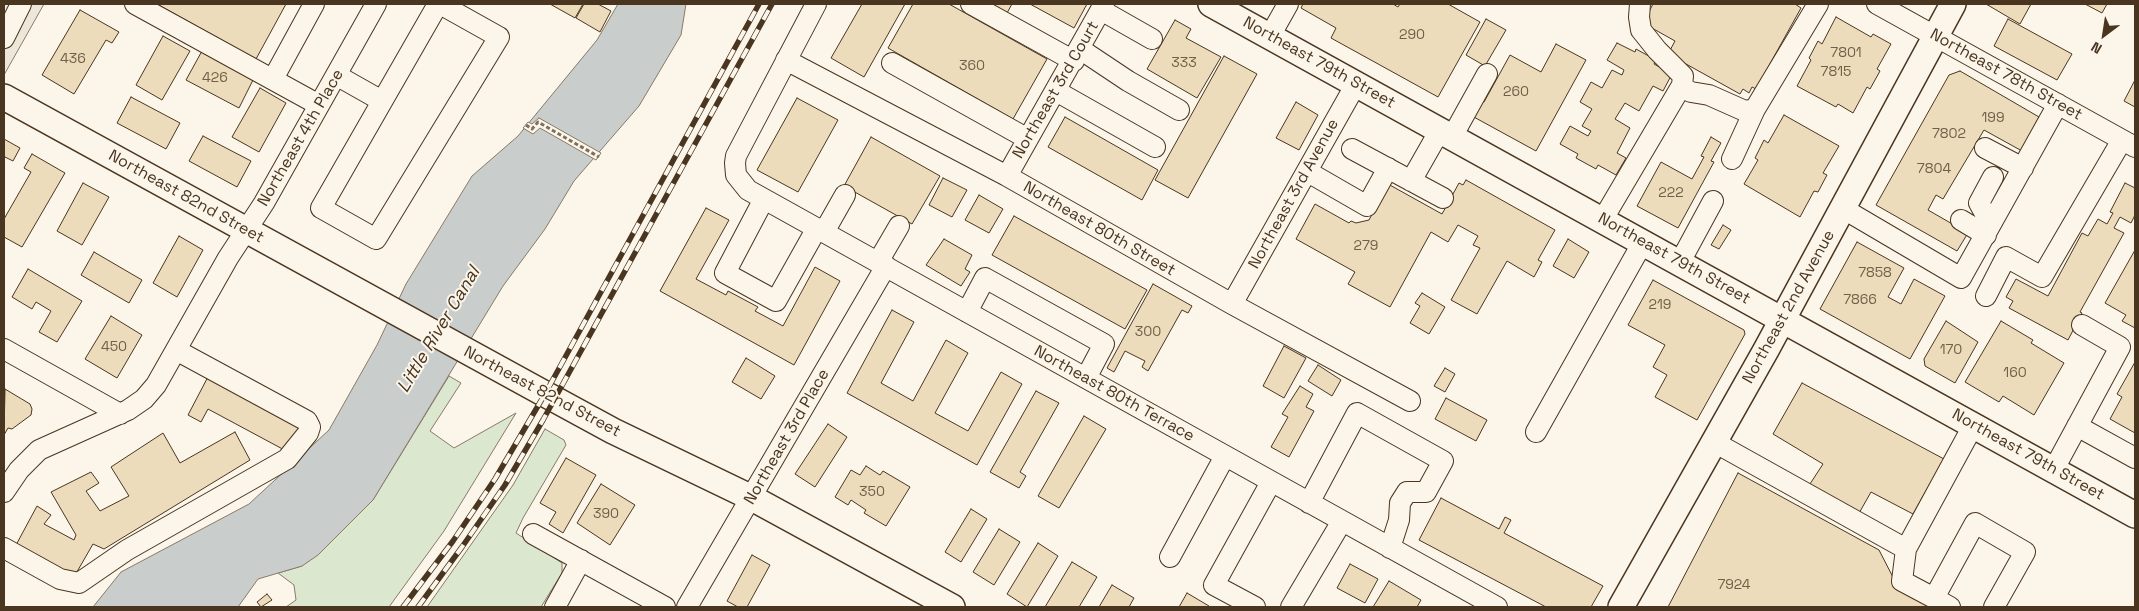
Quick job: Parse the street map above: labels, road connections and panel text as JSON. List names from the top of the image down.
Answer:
{
  "streets": {
    "main road": ["Northeast 79th Street", "Northeast 82nd Street", "Northeast 2nd Avenue"],
    "street": [
      "Northeast 78th Street",
      "Northeast 3rd Court",
      "Northeast 4th Place",
      "Northeast 3rd Avenue",
      "Northeast 80th Street",
      "Northeast 80th Terrace",
      "Northeast 3rd Place"
    ]
  },
  "crossings": [
    ["Northeast 79th Street", "Northeast 3rd Avenue"],
    ["Northeast 79th Street", "Northeast 2nd Avenue"],
    ["Northeast 78th Street", "Northeast 2nd Avenue"],
    ["Northeast 3rd Court", "Northeast 80th Street"],
    ["Northeast 4th Place", "Northeast 82nd Street"],
    ["Northeast 3rd Avenue", "Northeast 80th Street"],
    ["Northeast 82nd Street", "Northeast 3rd Place"],
    ["Northeast 80th Street", "Northeast 80th Terrace"],
    ["Northeast 80th Terrace", "Northeast 3rd Place"]
  ],
  "water": ["Little River Canal"],
  "house_numbers": [
    "290",
    "7801",
    "436",
    "333",
    "360",
    "7815",
    "426",
    "260",
    "199",
    "7802",
    "7804",
    "222",
    "279",
    "7858",
    "7866",
    "219",
    "300",
    "450",
    "170",
    "160",
    "350",
    "390",
    "7924"
  ],
  "north": "bottom left"
}
